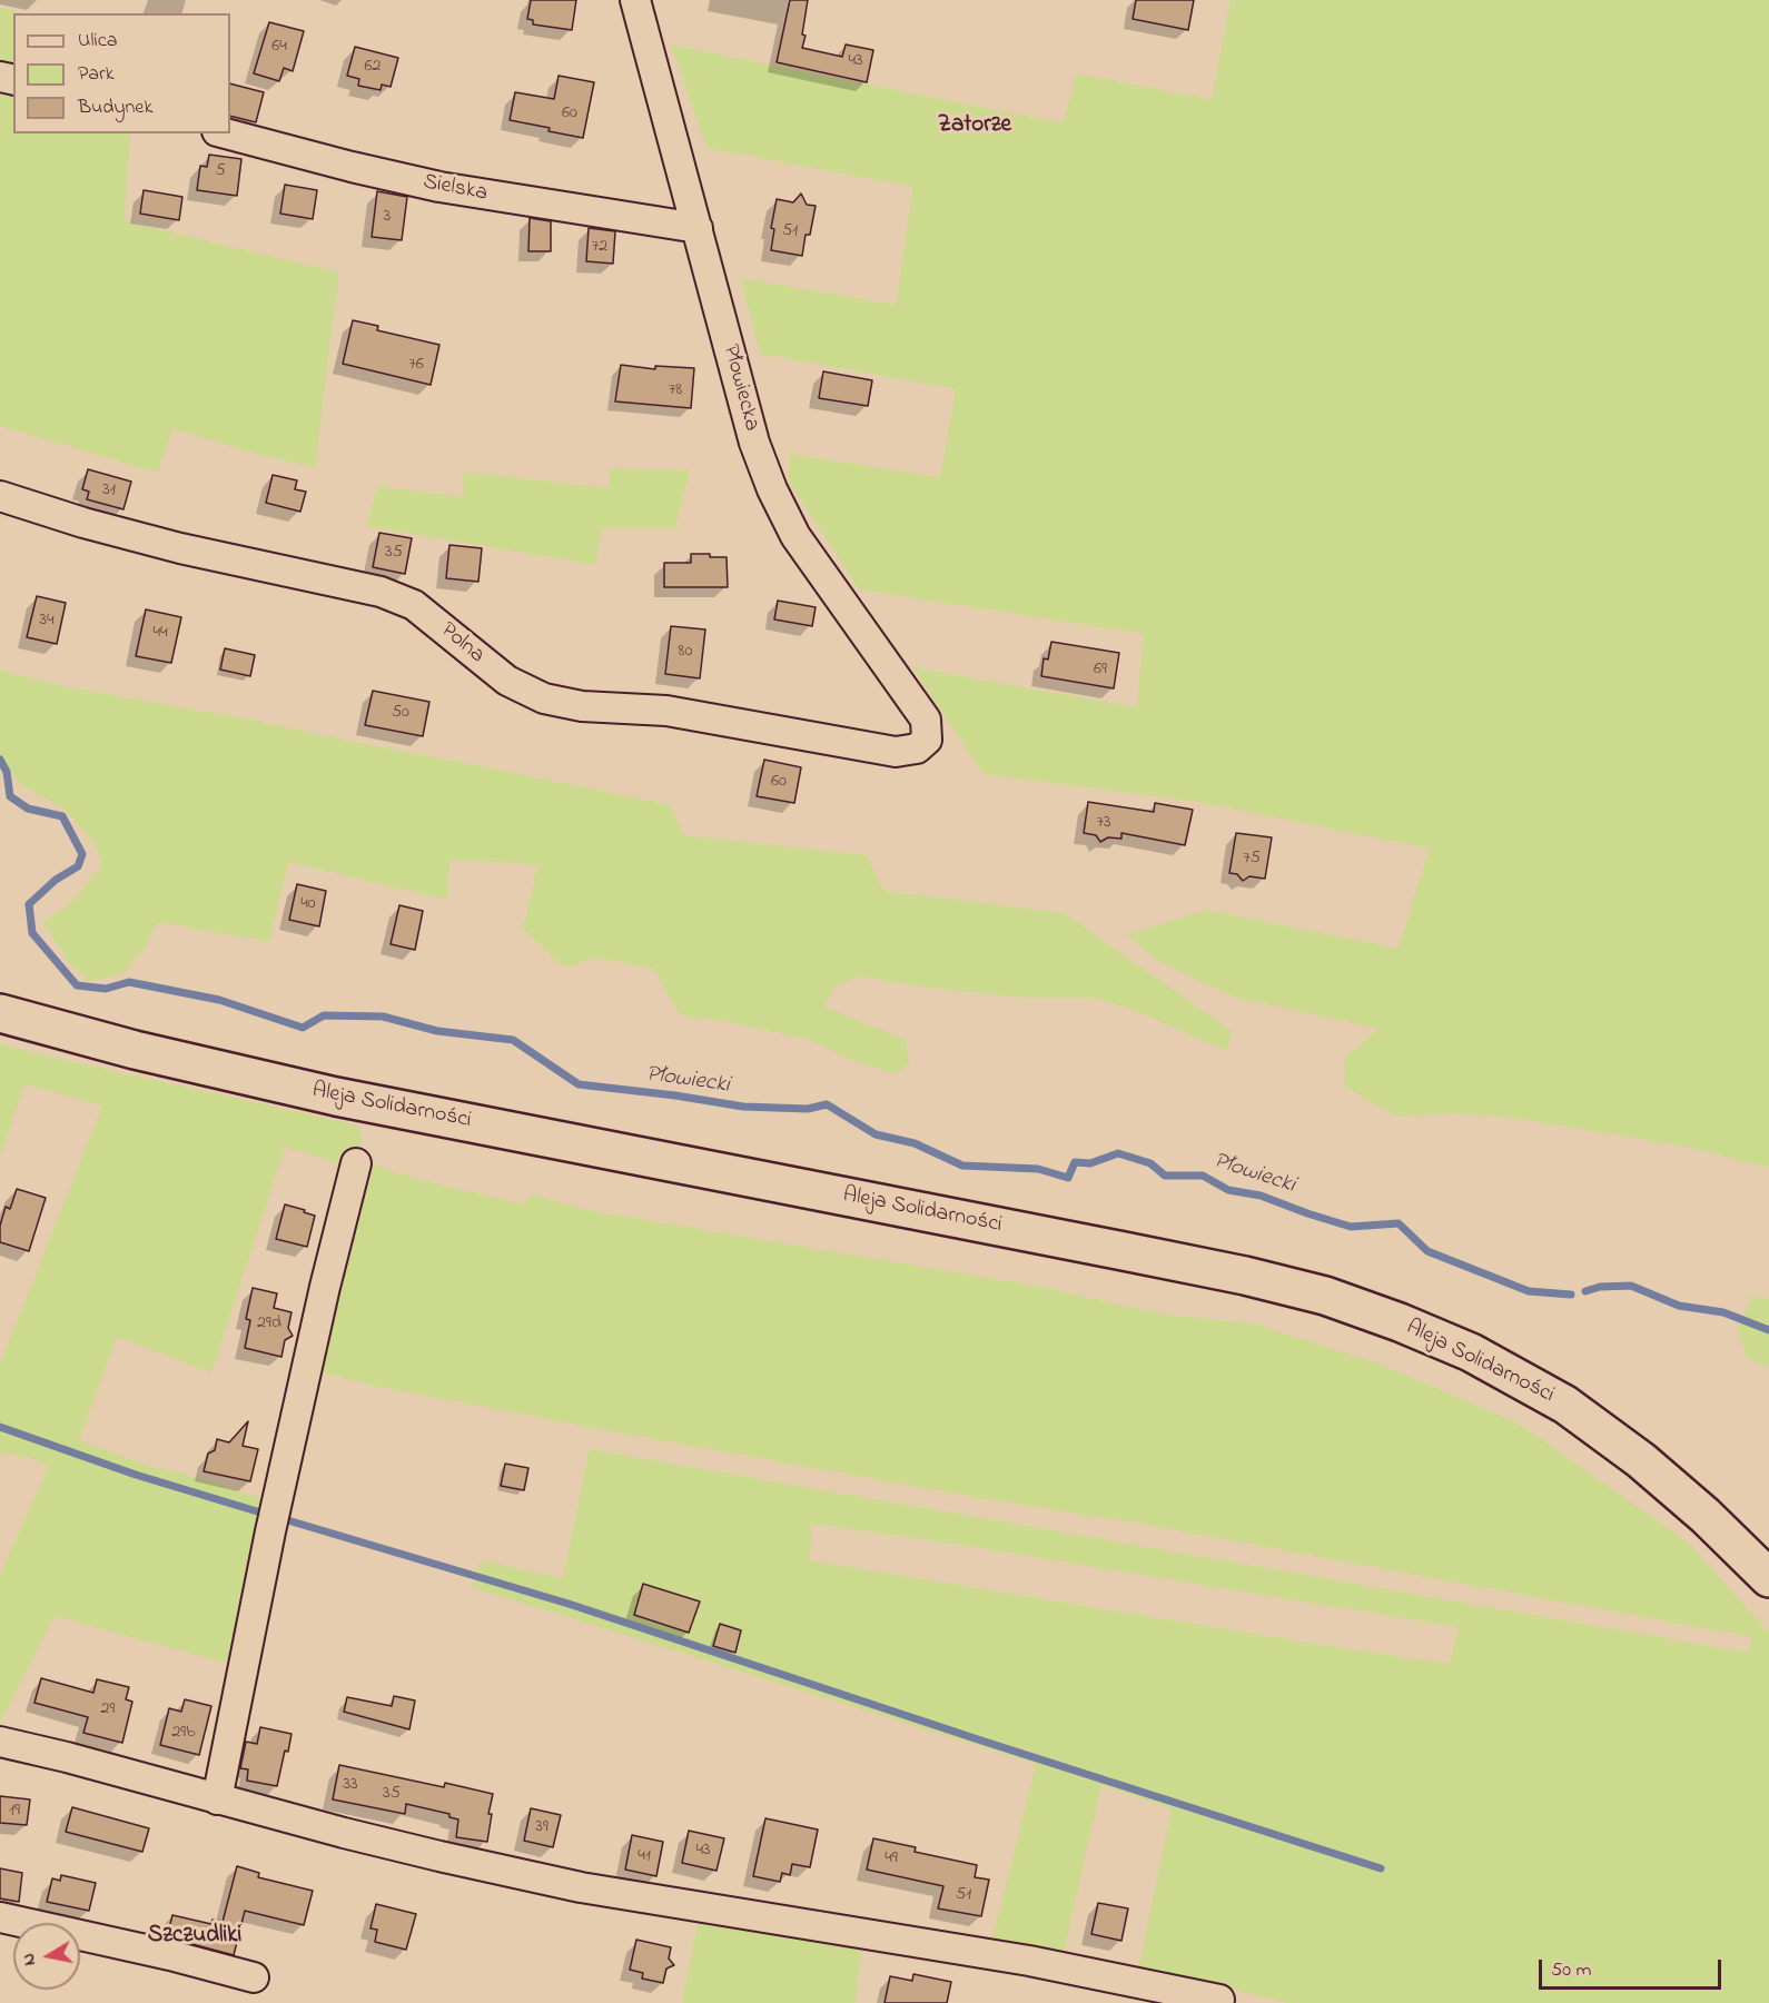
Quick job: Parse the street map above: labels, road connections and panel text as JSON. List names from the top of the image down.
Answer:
{
  "streets": {
    "main road": ["Aleja Solidarności"],
    "street": ["Sielska", "Płowiecka", "Polna"]
  },
  "crossings": [
    ["Sielska", "Płowiecka"],
    ["Płowiecka", "Polna"]
  ],
  "districts": ["Zatorze", "Szczudliki"],
  "water": ["Płowiecki"],
  "house_numbers": [
    "64",
    "43",
    "62",
    "60",
    "5",
    "3",
    "51",
    "72",
    "76",
    "78",
    "31",
    "35",
    "34",
    "44",
    "80",
    "69",
    "50",
    "60",
    "73",
    "75",
    "40",
    "29d",
    "29",
    "29b",
    "33",
    "35",
    "19",
    "39",
    "43",
    "41",
    "49",
    "51"
  ],
  "legend": ["Ulica", "Park", "Budynek"],
  "scale_bar": "50 m",
  "north": "left"
}
